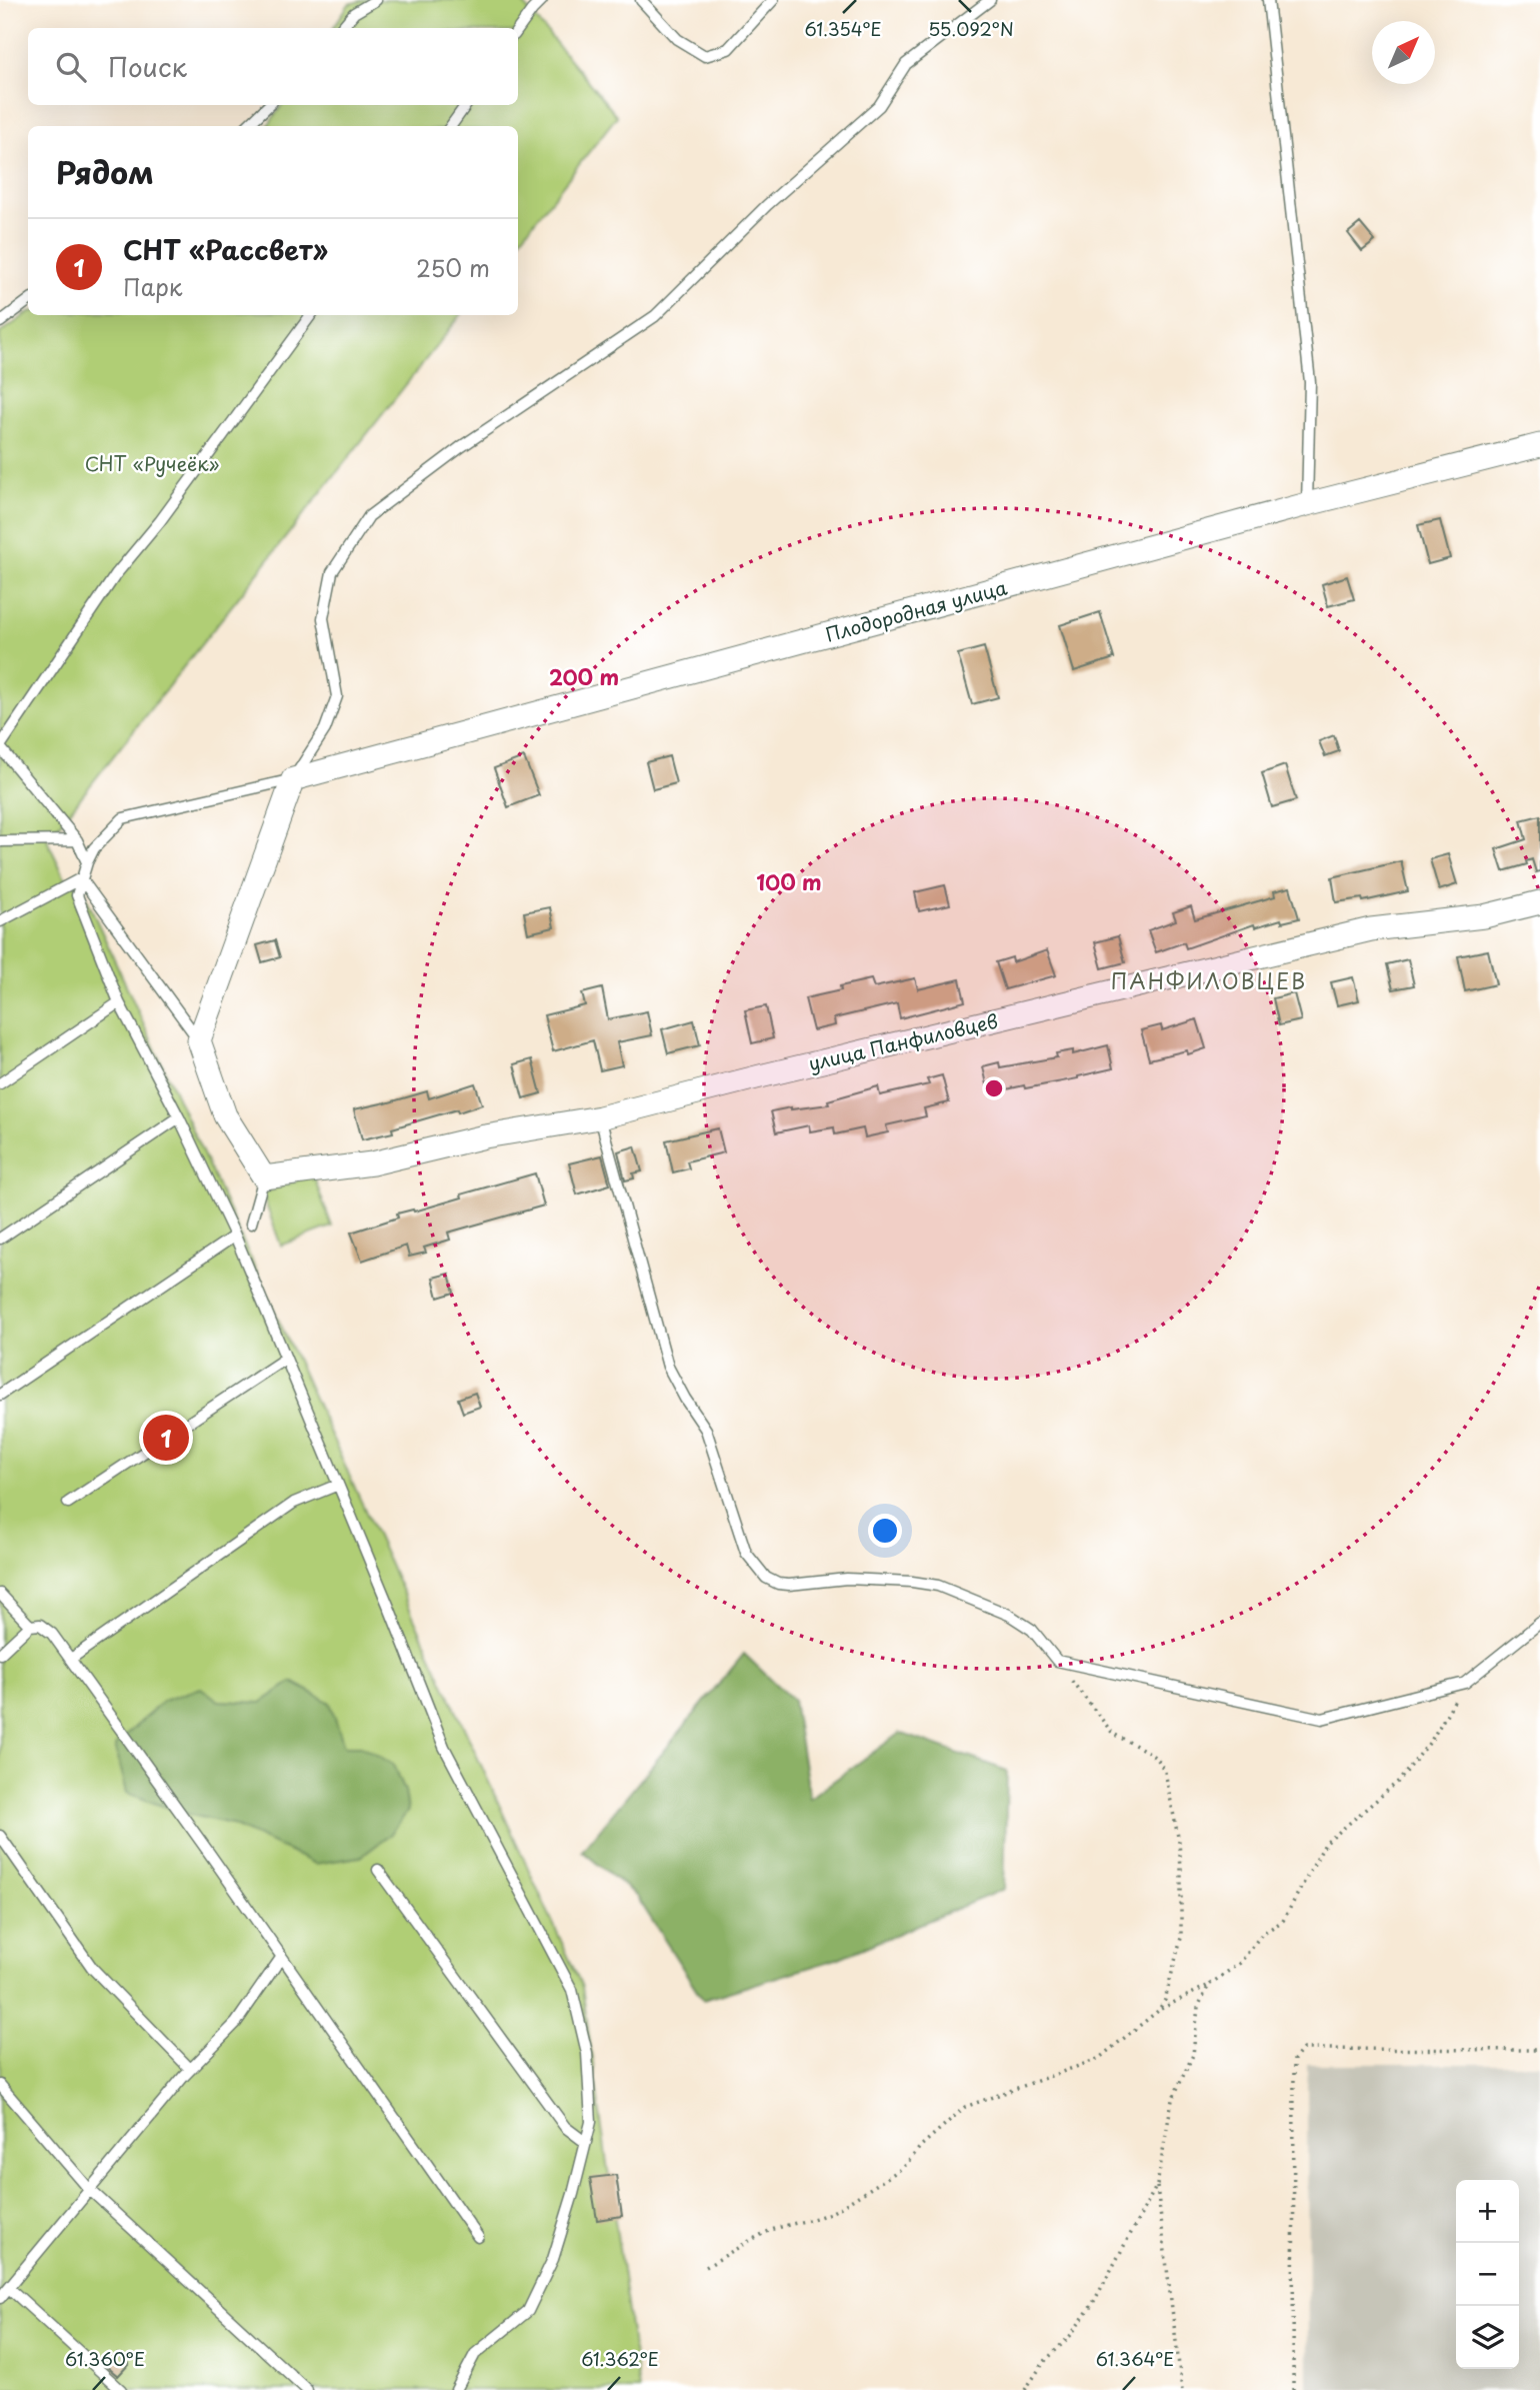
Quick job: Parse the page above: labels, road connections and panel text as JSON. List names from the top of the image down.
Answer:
{
  "streets": {
    "street": ["Плодородная улица", "улица Панфиловцев"]
  },
  "districts": ["ПАНФИЛОВЦЕВ"],
  "parks": ["СНТ «Ручеёк»"],
  "north": "top right",
  "page": {
    "search": "Поиск",
    "heading": "Рядом",
    "list": [
      {
        "mark": "1",
        "name": "СНТ «Рассвет»",
        "note": "Парк",
        "value": "250 m"
      }
    ],
    "pins": "1",
    "map_buttons": ["+", "−"]
  },
  "coordinates": [
    "55.092°N",
    "61.354°E",
    "61.360°E",
    "61.362°E",
    "61.364°E"
  ],
  "rings": ["200 m", "100 m"]
}
